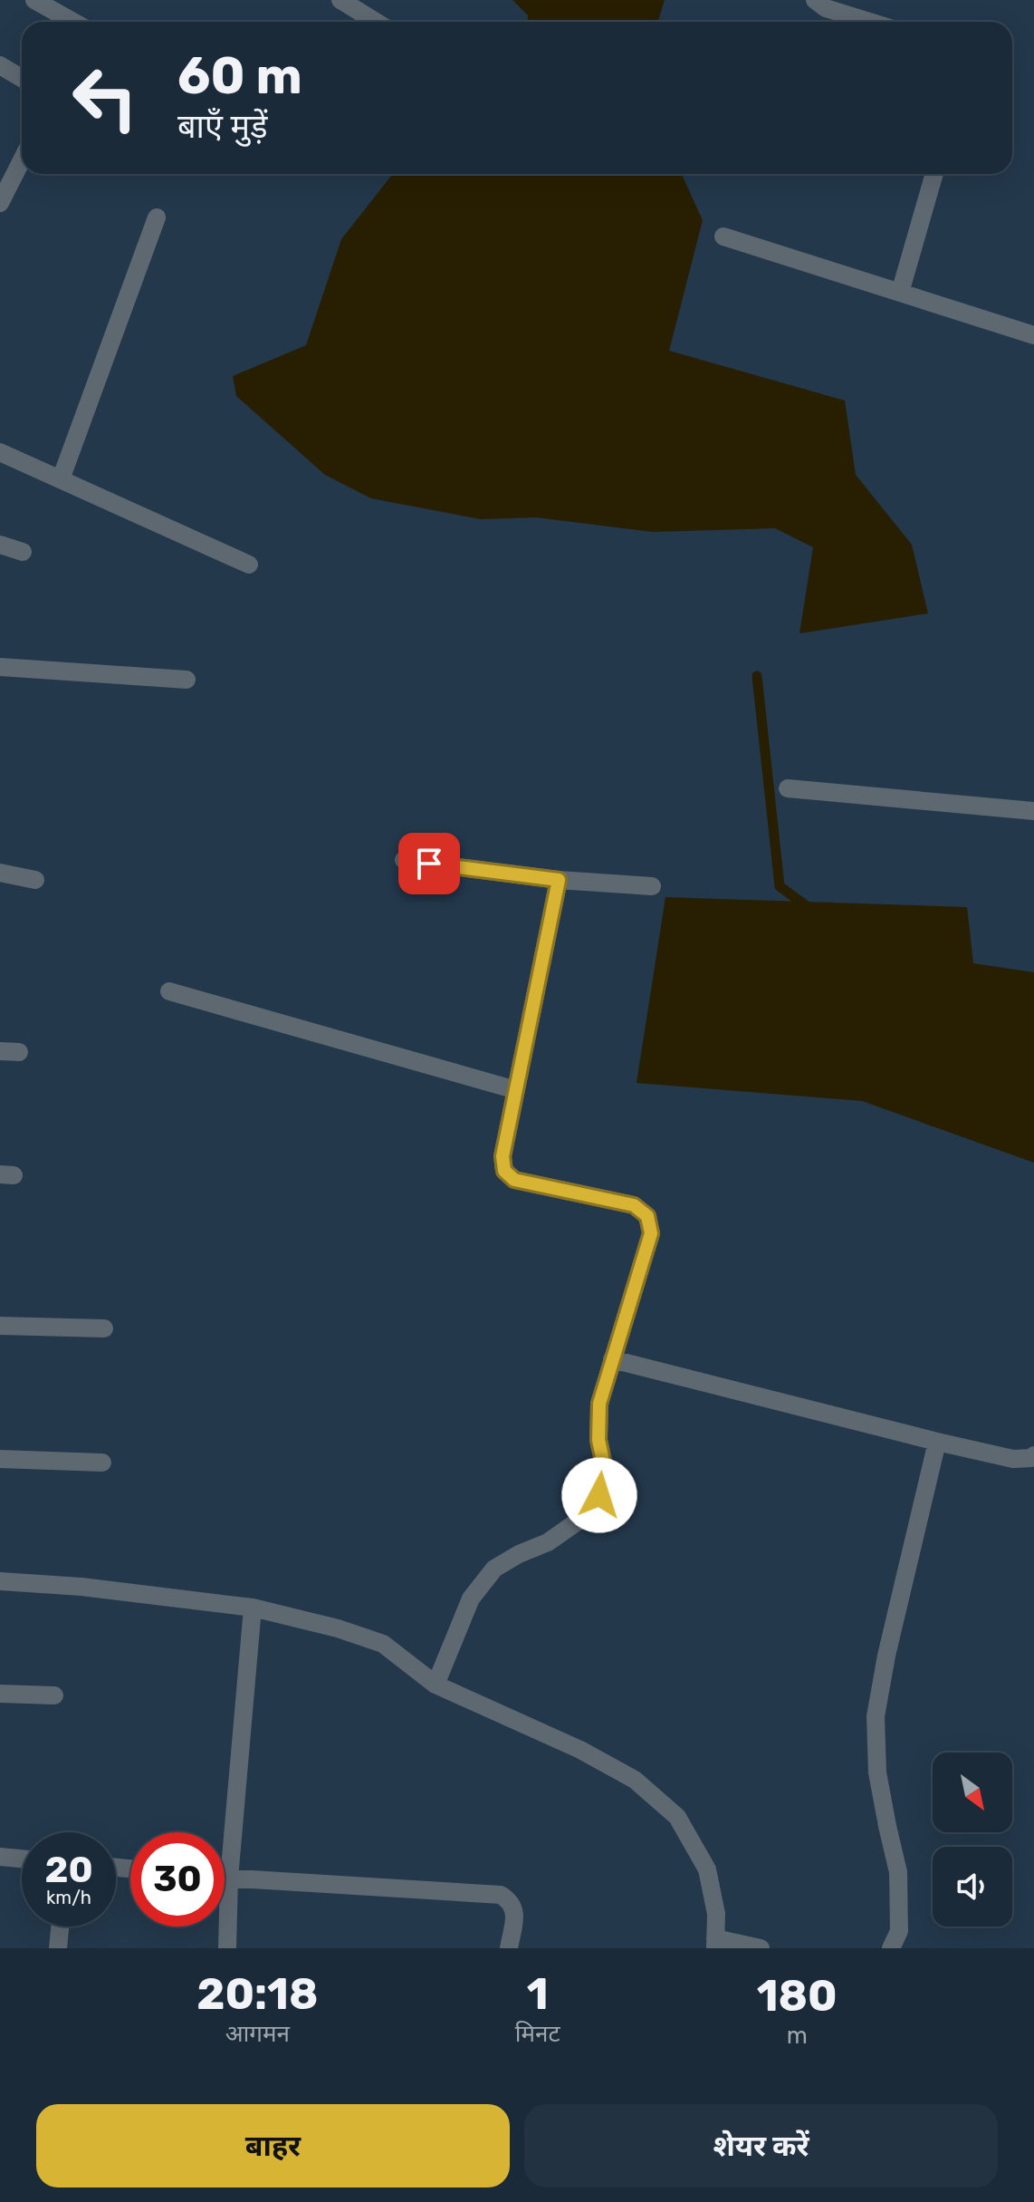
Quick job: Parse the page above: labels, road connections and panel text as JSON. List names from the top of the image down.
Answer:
{
  "north": "bottom right",
  "page": {
    "turn": ["60 m", "बाएँ मुड़ें"],
    "speed": "20 km/h",
    "limit": "30",
    "eta": [
      "20:18",
      "आगमन",
      "1",
      "मिनट",
      "180",
      "m"
    ],
    "buttons": ["बाहर", "शेयर करें"]
  }
}
